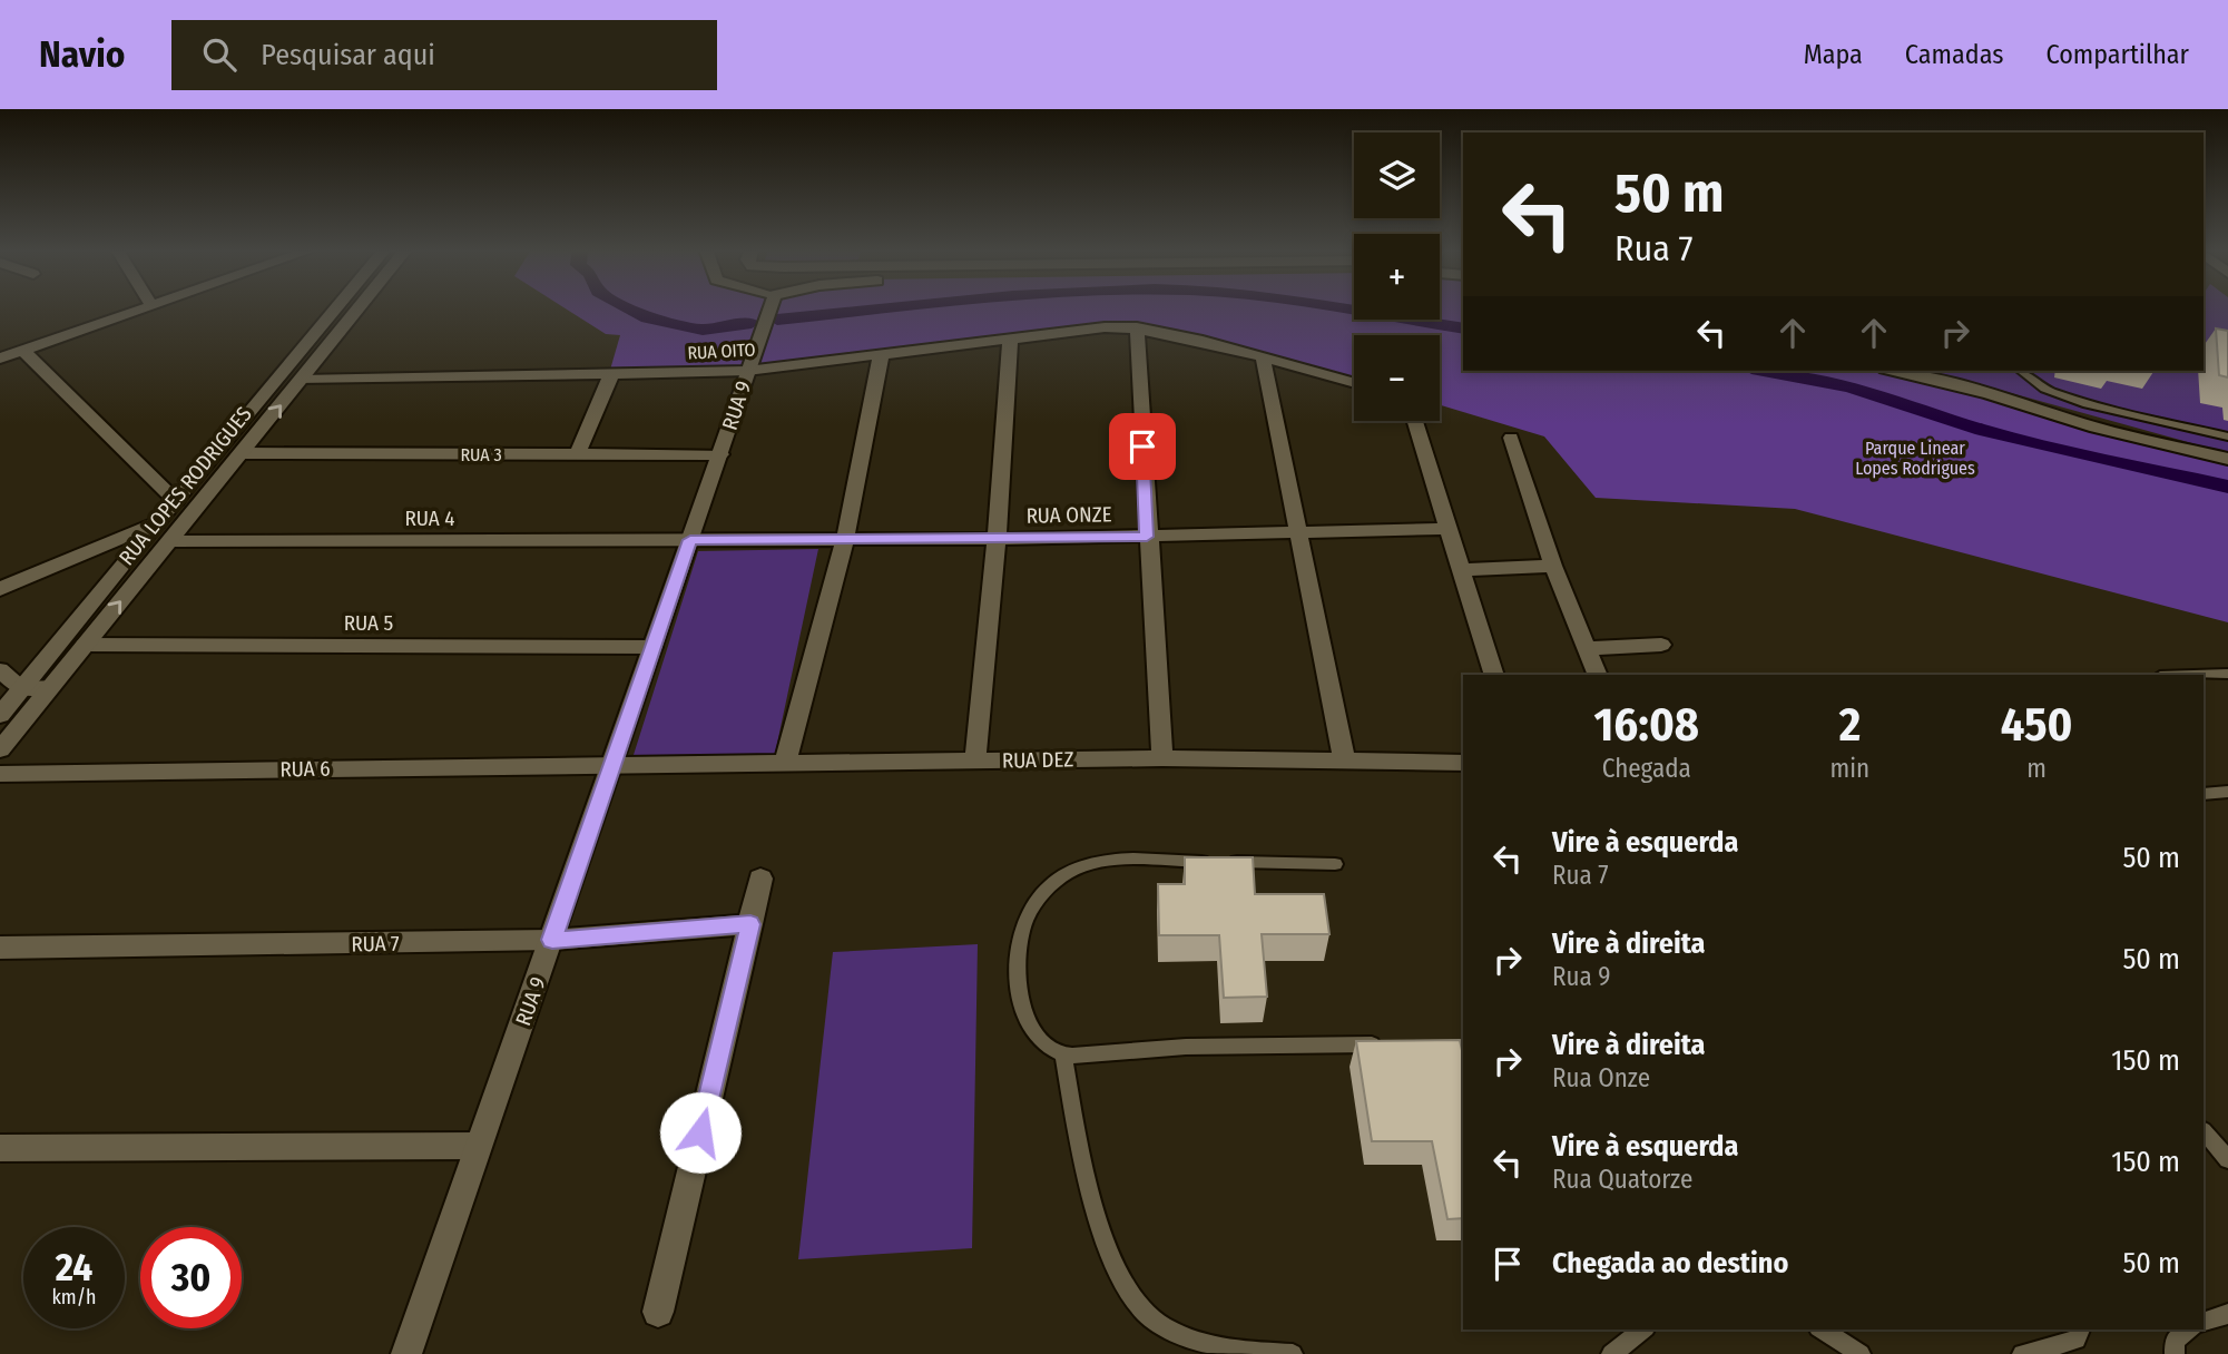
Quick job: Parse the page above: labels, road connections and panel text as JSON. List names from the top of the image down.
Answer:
{
  "streets": {
    "street": [
      "RUA OITO",
      "RUA 9",
      "RUA 3",
      "RUA LOPES RODRIGUES",
      "RUA ONZE",
      "RUA 4",
      "RUA 5",
      "RUA DEZ",
      "RUA 6",
      "RUA 7"
    ]
  },
  "crossings": [
    ["RUA OITO", "RUA 9"],
    ["RUA OITO", "RUA LOPES RODRIGUES"],
    ["RUA 9", "RUA 3"],
    ["RUA 9", "RUA ONZE"],
    ["RUA 9", "RUA 4"],
    ["RUA 9", "RUA 5"],
    ["RUA 9", "RUA DEZ"],
    ["RUA 9", "RUA 6"],
    ["RUA 9", "RUA 7"],
    ["RUA 3", "RUA LOPES RODRIGUES"],
    ["RUA LOPES RODRIGUES", "RUA 4"],
    ["RUA LOPES RODRIGUES", "RUA 5"],
    ["RUA ONZE", "RUA 4"],
    ["RUA DEZ", "RUA 6"]
  ],
  "parks": ["Parque Linear Lopes Rodrigues"],
  "page": {
    "header": "Navio",
    "search": "Pesquisar aqui",
    "nav": ["Mapa", "Camadas", "Compartilhar"],
    "map_buttons": ["+", "−"],
    "turn": ["50 m", "Rua 7"],
    "eta": [
      "16:08",
      "Chegada",
      "2",
      "min",
      "450",
      "m"
    ],
    "list": [
      {
        "name": "Vire à esquerda",
        "note": "Rua 7",
        "value": "50 m"
      },
      {
        "name": "Vire à direita",
        "note": "Rua 9",
        "value": "50 m"
      },
      {
        "name": "Vire à direita",
        "note": "Rua Onze",
        "value": "150 m"
      },
      {
        "name": "Vire à esquerda",
        "note": "Rua Quatorze",
        "value": "150 m"
      },
      {
        "name": "Chegada ao destino",
        "value": "50 m"
      }
    ],
    "speed": "24 km/h",
    "limit": "30"
  }
}
